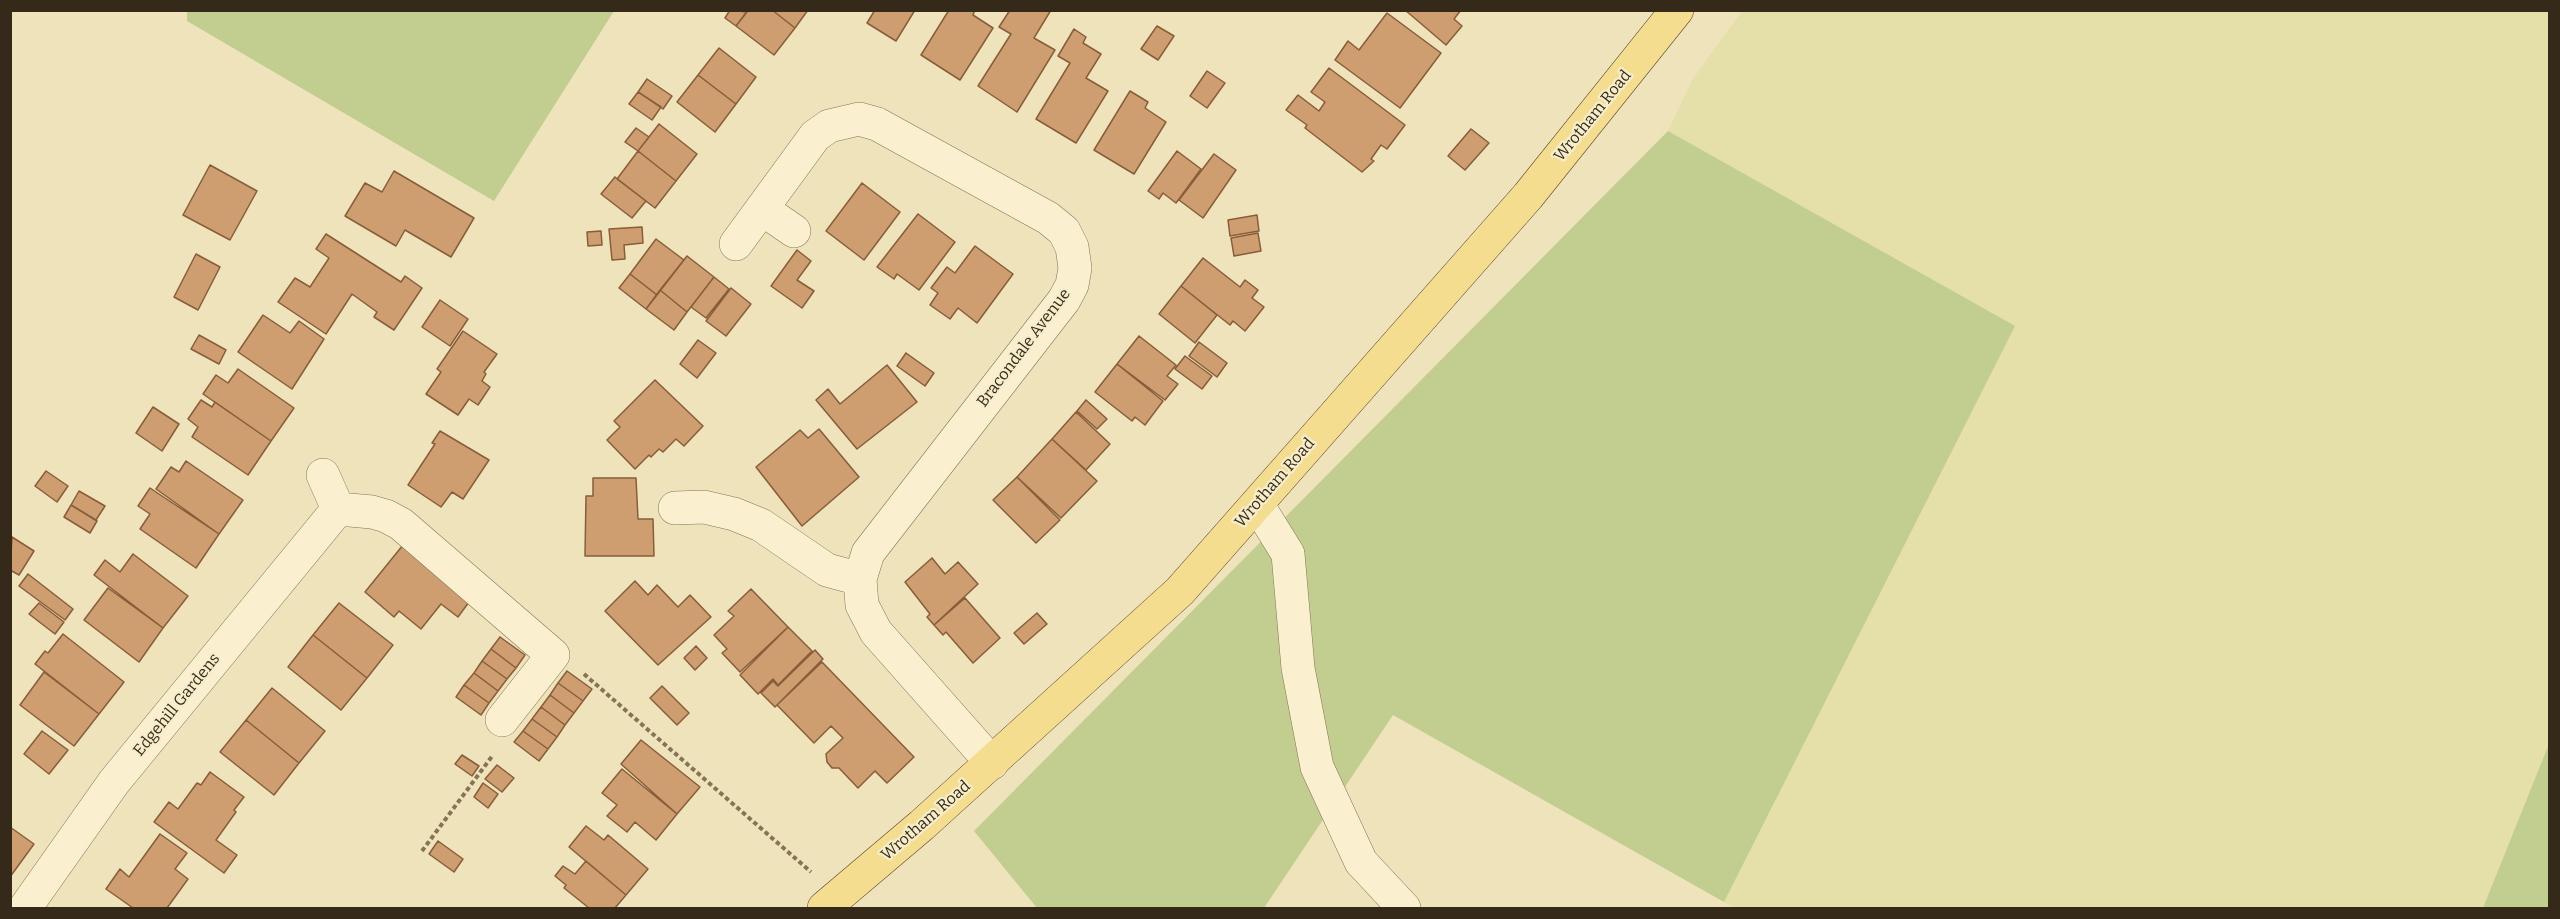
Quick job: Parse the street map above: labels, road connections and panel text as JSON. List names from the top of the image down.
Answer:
{
  "streets": {
    "main road": ["Wrotham Road"],
    "street": ["Bracondale Avenue", "Edgehill Gardens"]
  },
  "crossings": [
    ["Wrotham Road", "Bracondale Avenue"]
  ]
}
